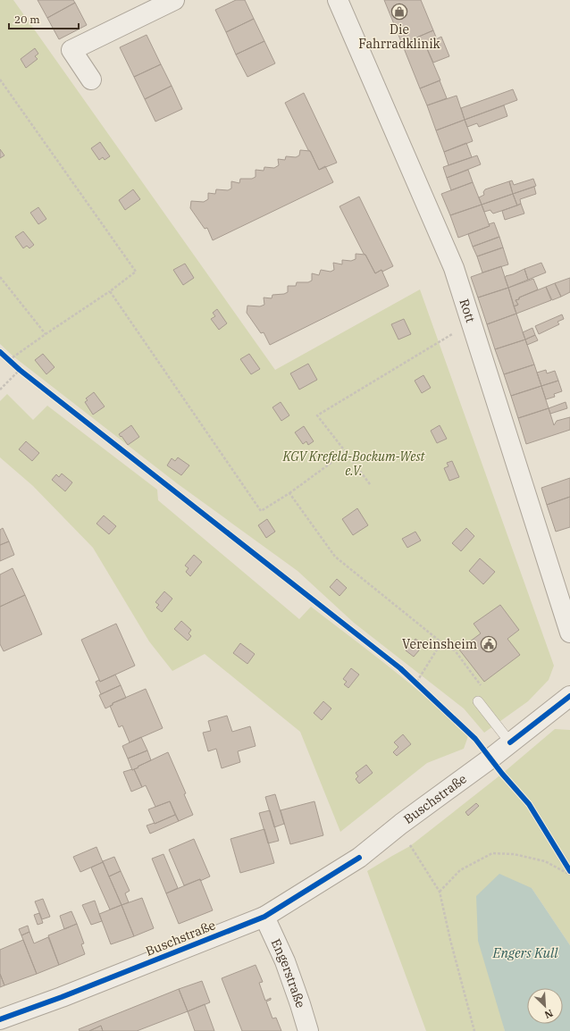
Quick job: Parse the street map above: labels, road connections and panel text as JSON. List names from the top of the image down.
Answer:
{
  "streets": {
    "street": ["Rott", "Buschstraße", "Engerstraße"]
  },
  "crossings": [
    ["Buschstraße", "Engerstraße"]
  ],
  "water": ["Engers Kull"],
  "parks": ["KGV Krefeld-Bockum-West e.V."],
  "places": {
    "shop": ["Die Fahrradklinik"],
    "public building": ["Vereinsheim"]
  },
  "scale_bar": "20 m",
  "north": "bottom right"
}
